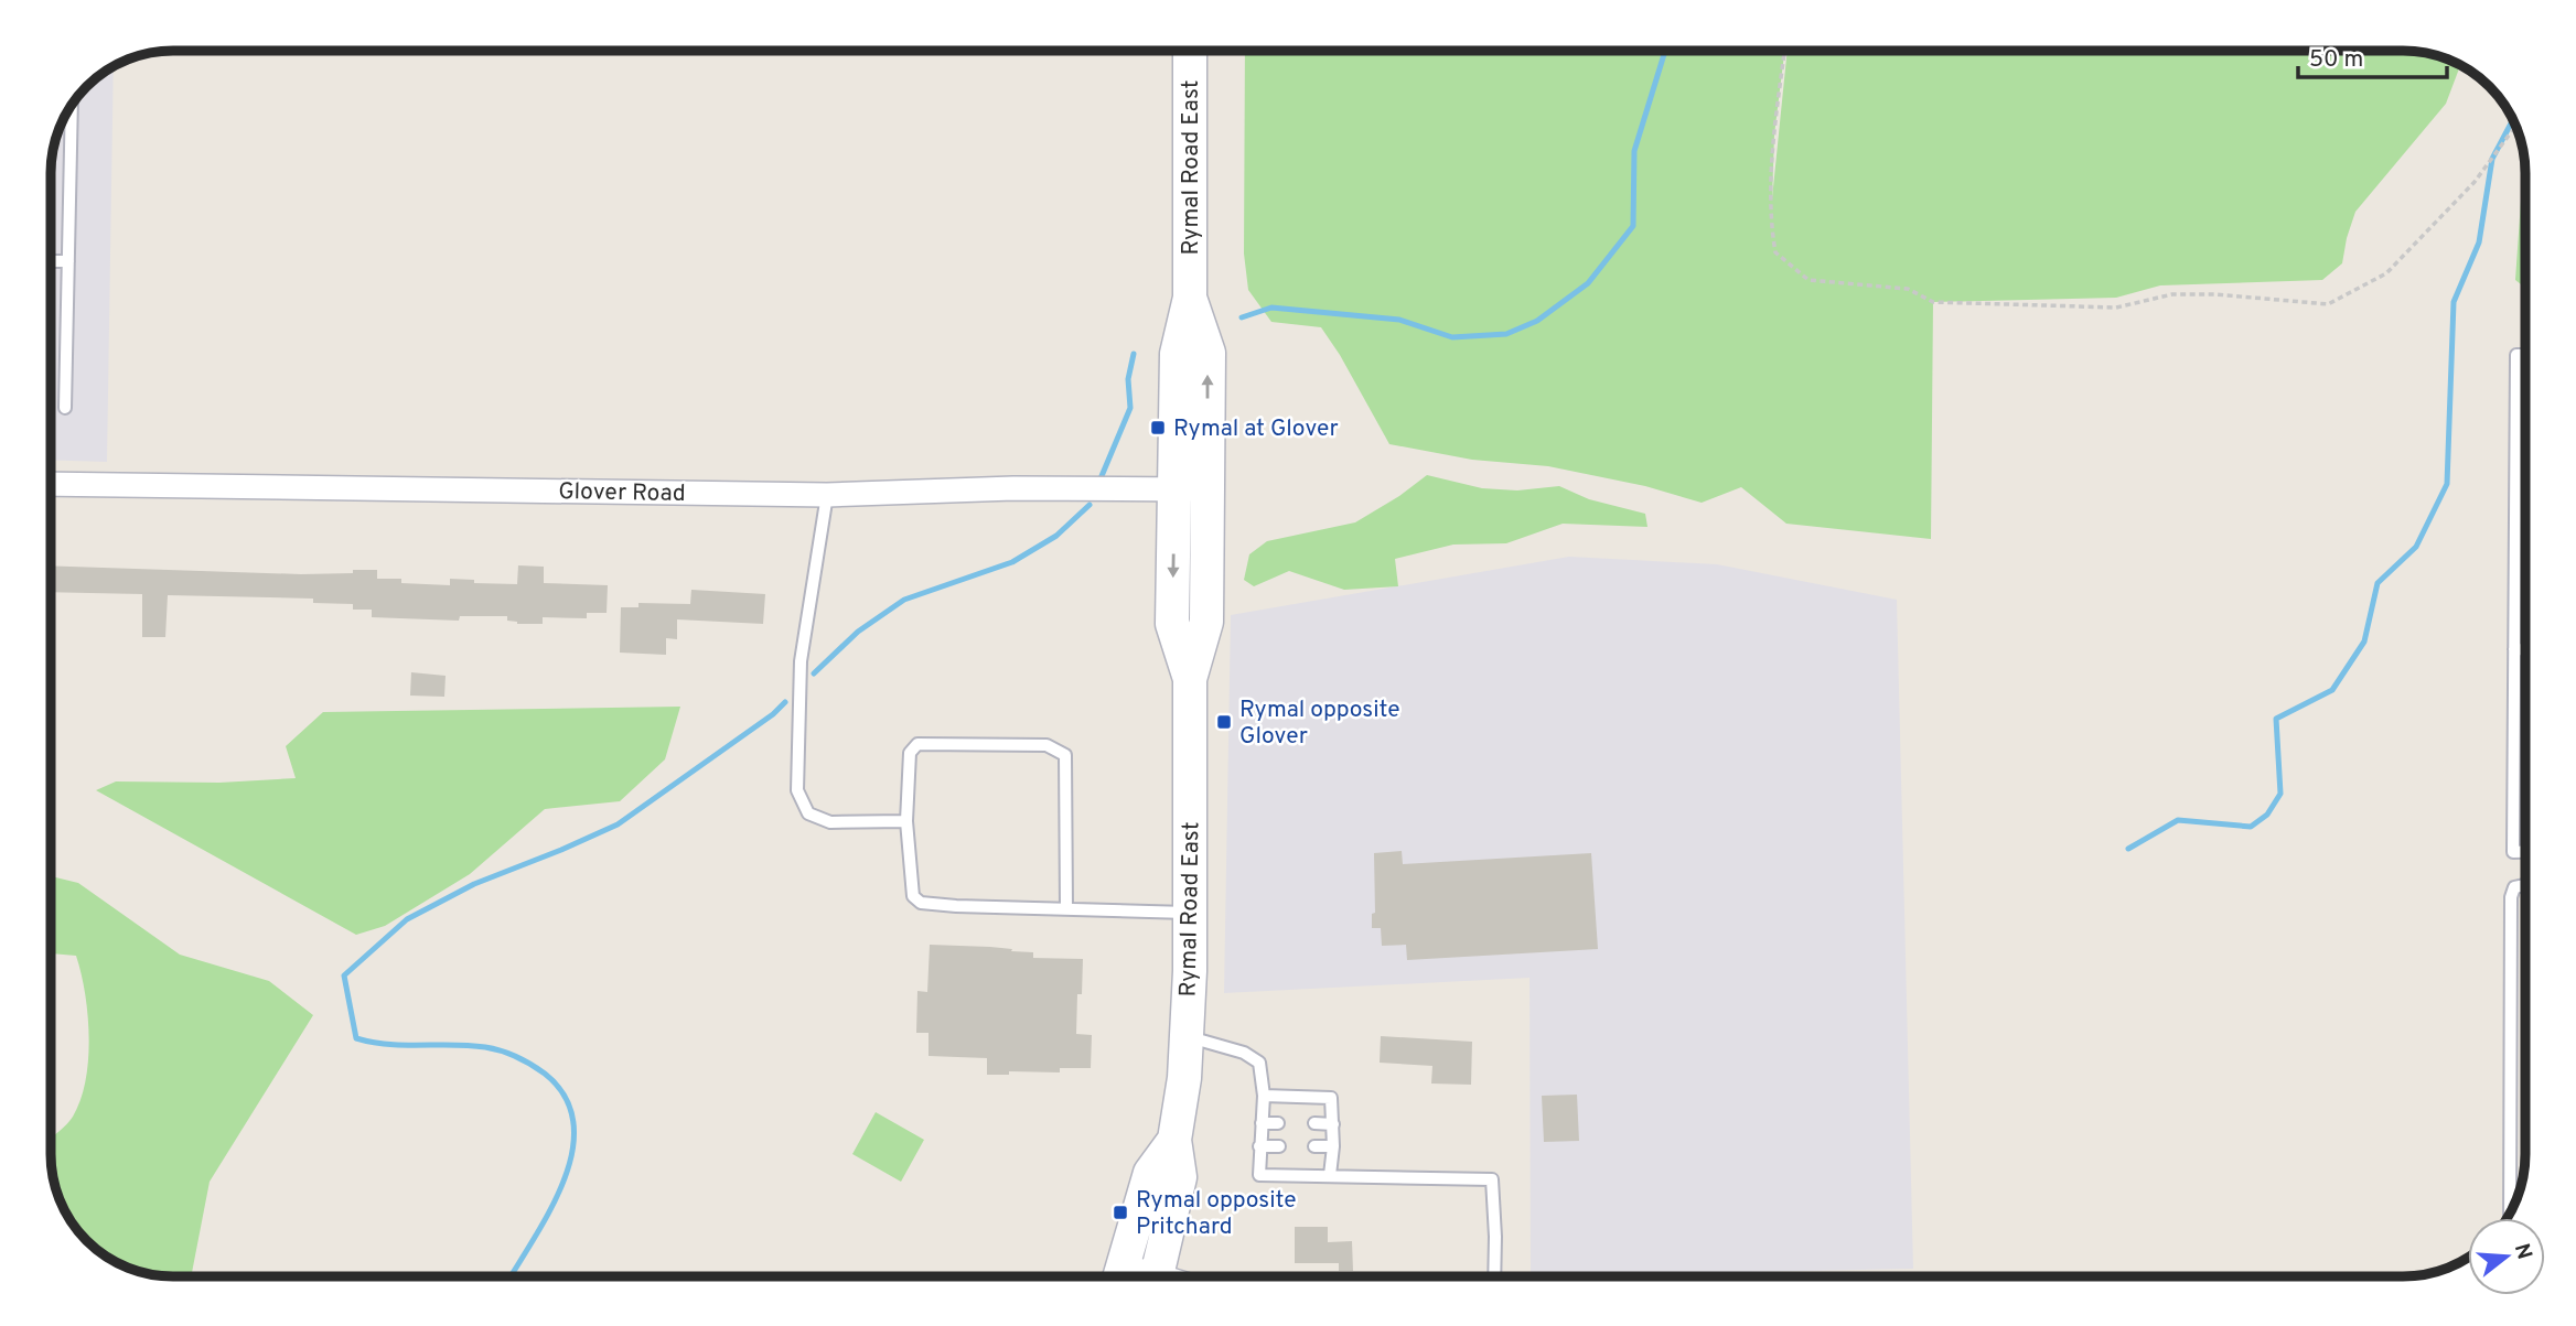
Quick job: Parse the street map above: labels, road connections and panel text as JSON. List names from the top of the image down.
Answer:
{
  "streets": {
    "main road": ["Rymal Road East"],
    "street": ["Glover Road"]
  },
  "crossings": [
    ["Rymal Road East", "Glover Road"]
  ],
  "places": {
    "transit": ["Rymal at Glover", "Rymal opposite Glover", "Rymal opposite Pritchard"]
  },
  "scale_bar": "50 m",
  "north": "right"
}
